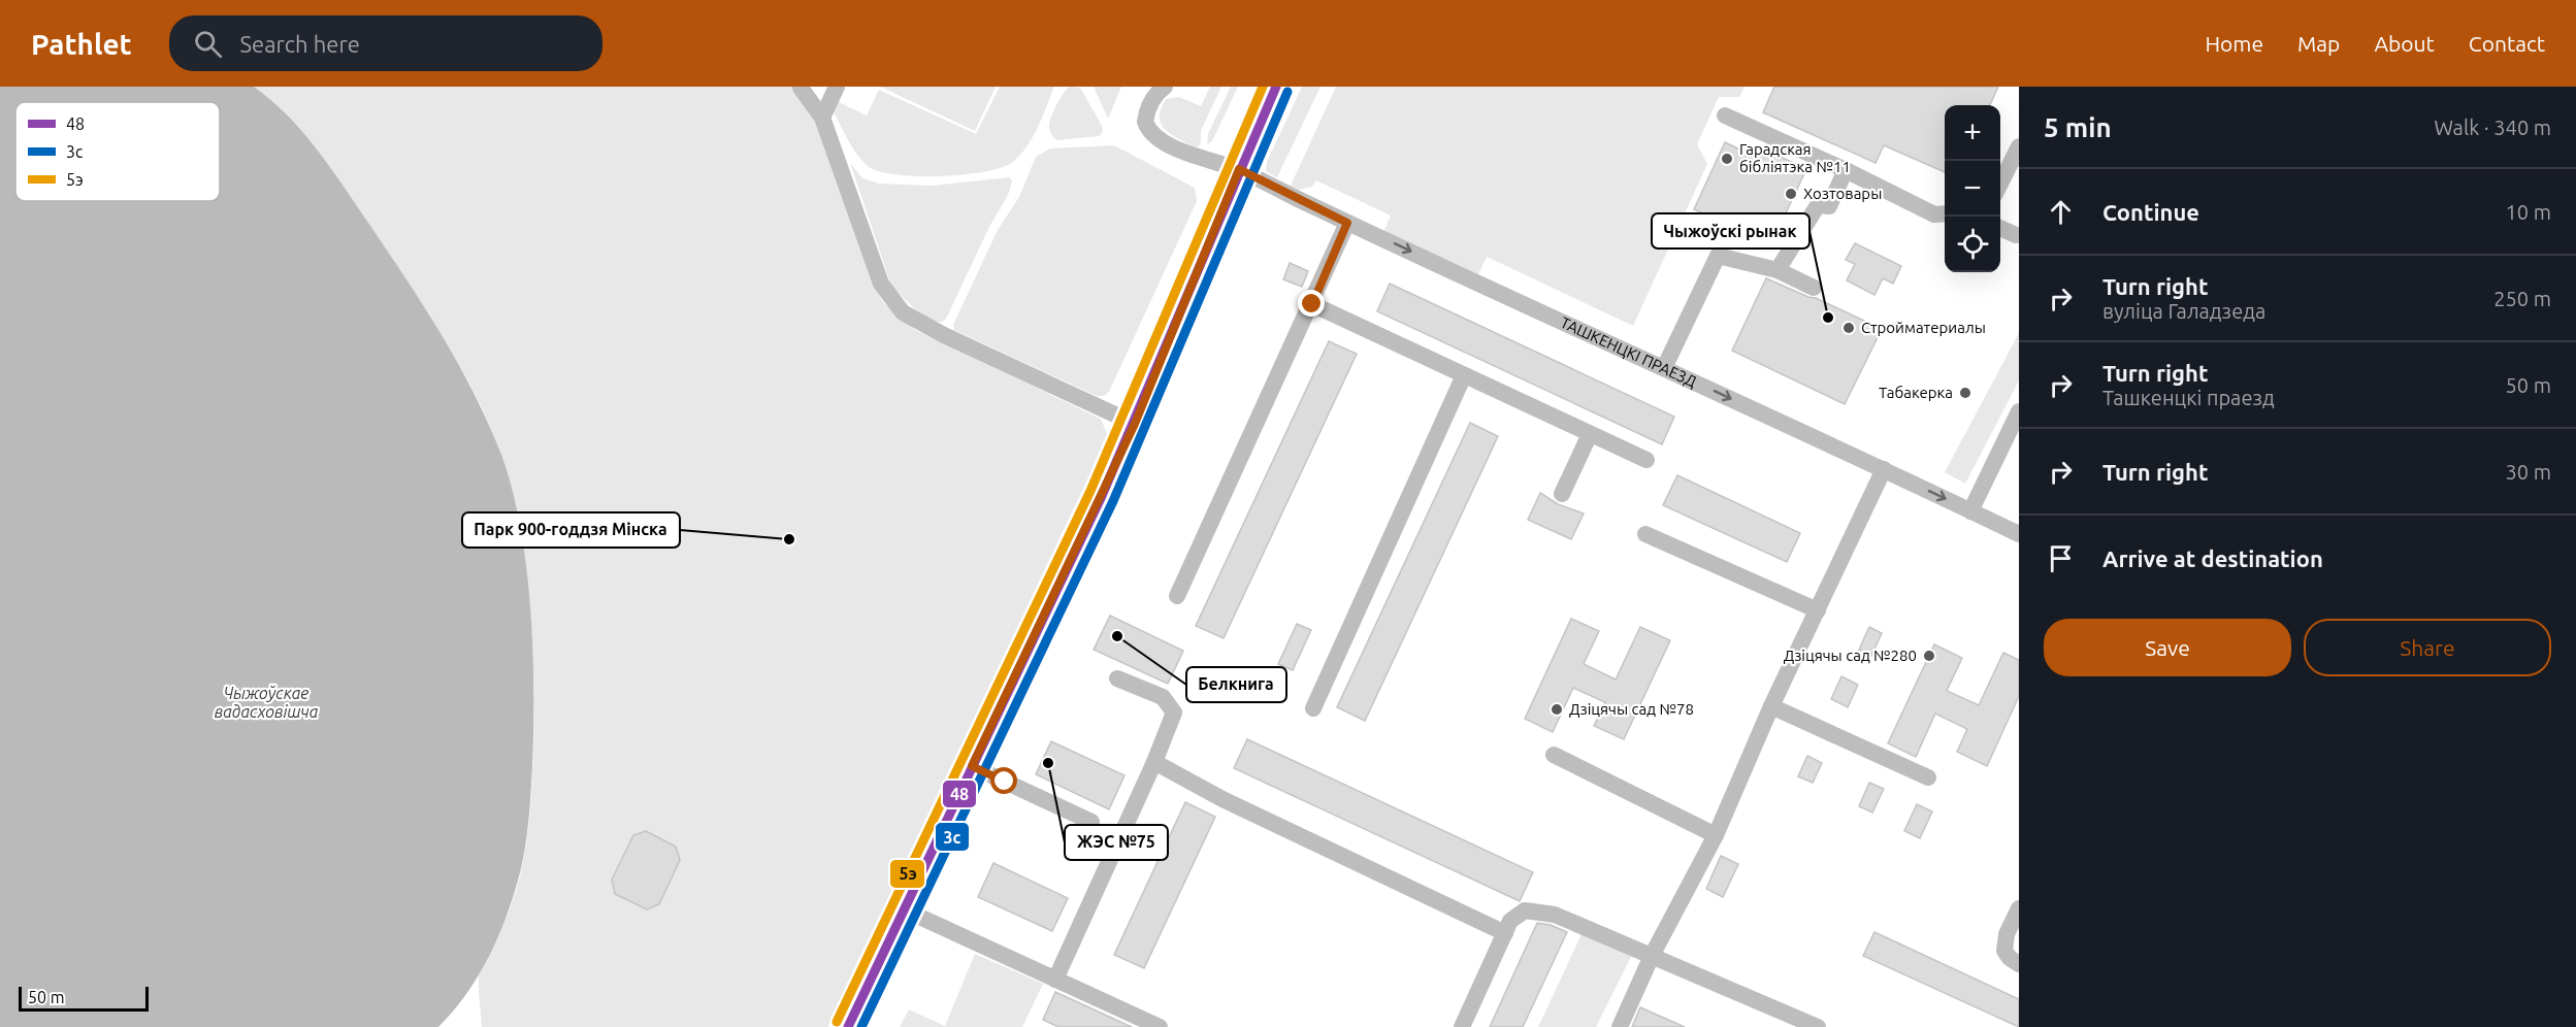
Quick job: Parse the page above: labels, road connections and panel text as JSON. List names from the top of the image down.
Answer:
{
  "streets": {
    "street": ["ТАШКЕНЦКІ ПРАЕЗД"]
  },
  "water": ["Чыжоўскае вадасховішча"],
  "places": [
    "Гарадская бібліятэка №11",
    "Хозтовары",
    "Чыжоўскі рынак",
    "Стройматериалы",
    "Табакерка",
    "Парк 900-годдзя Мінска",
    "Белкнига",
    "Дзіцячы сад №280",
    "Дзіцячы сад №78",
    "ЖЭС №75"
  ],
  "lines": ["transit line 48", "transit line 5э", "transit line 3с"],
  "legend": ["48", "3с", "5э"],
  "scale_bar": "50 m",
  "page": {
    "header": "Pathlet",
    "search": "Search here",
    "nav": [
      "Home",
      "Map",
      "About",
      "Contact"
    ],
    "heading": ["5 min", "Walk · 340 m"],
    "map_buttons": ["+", "−"],
    "list": [
      ["Continue", "10 m"],
      ["Turn right", "вуліца Галадзеда", "250 m"],
      ["Turn right", "Ташкенцкі праезд", "50 m"],
      ["Turn right", "30 m"],
      "Arrive at destination"
    ],
    "buttons": ["Save", "Share"],
    "scale": "50 m"
  }
}
